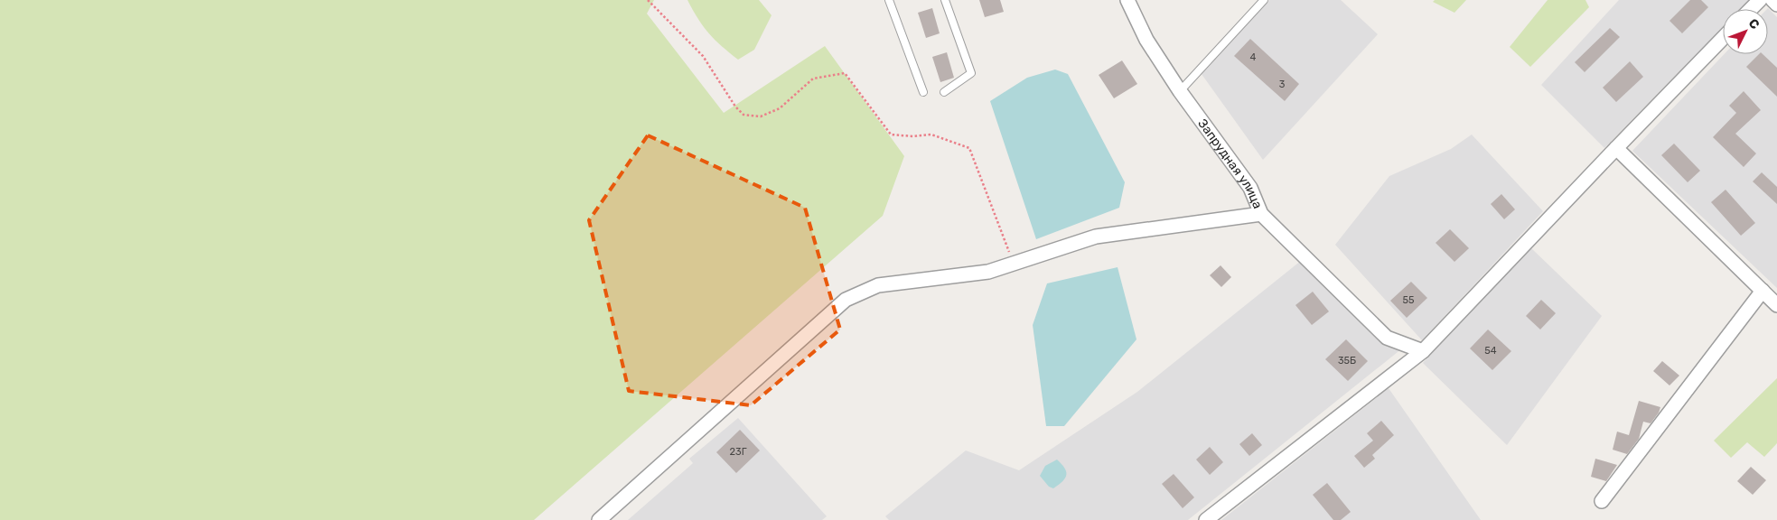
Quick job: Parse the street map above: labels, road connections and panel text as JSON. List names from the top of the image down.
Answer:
{
  "streets": {
    "street": ["Запрудная улица"]
  },
  "house_numbers": [
    "4",
    "3",
    "55",
    "54",
    "35Б",
    "23Г"
  ],
  "north": "top right"
}
